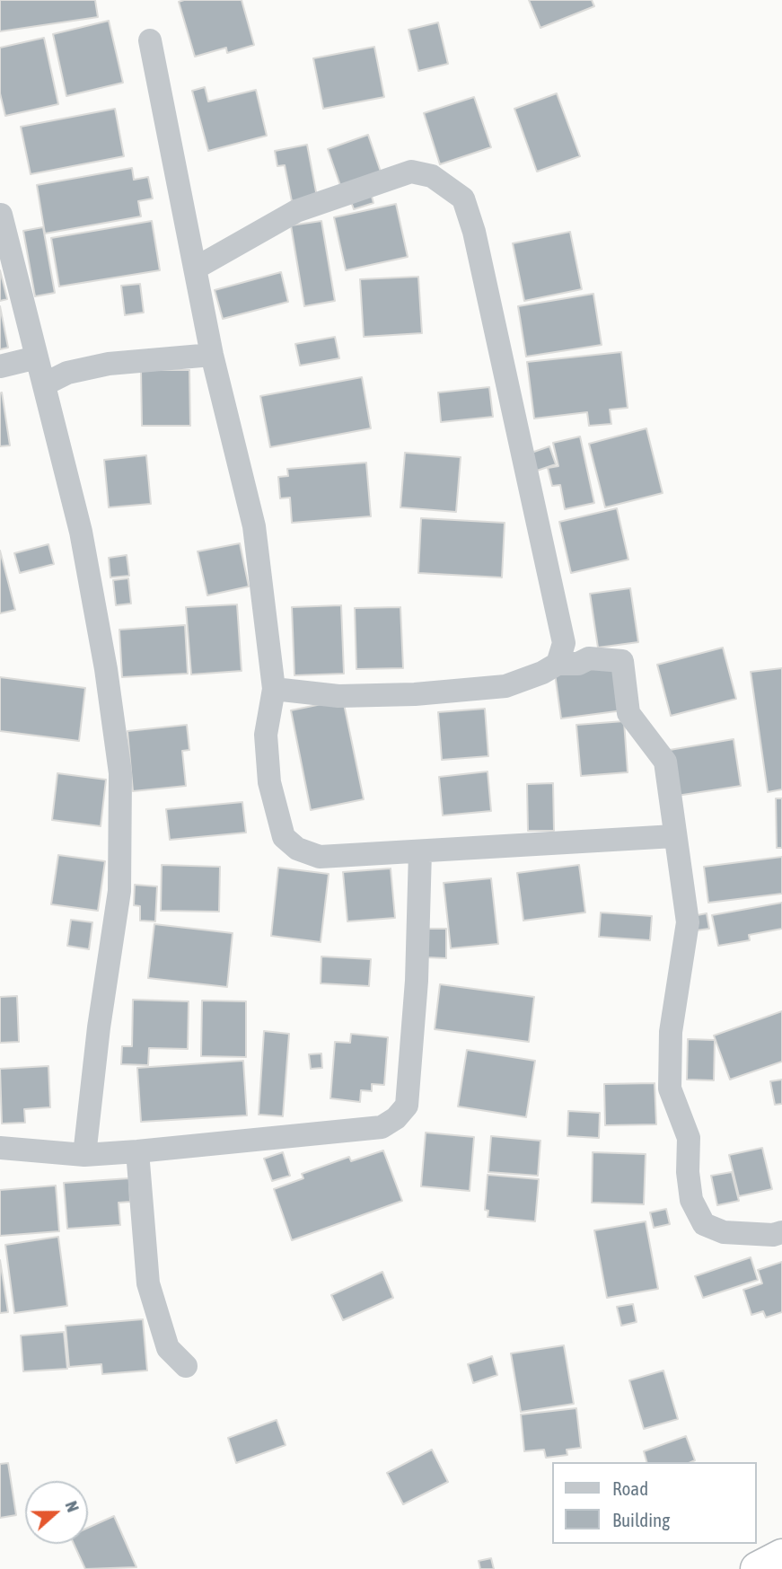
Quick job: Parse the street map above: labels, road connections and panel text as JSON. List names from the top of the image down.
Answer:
{
  "legend": ["Road", "Building"],
  "north": "right"
}
